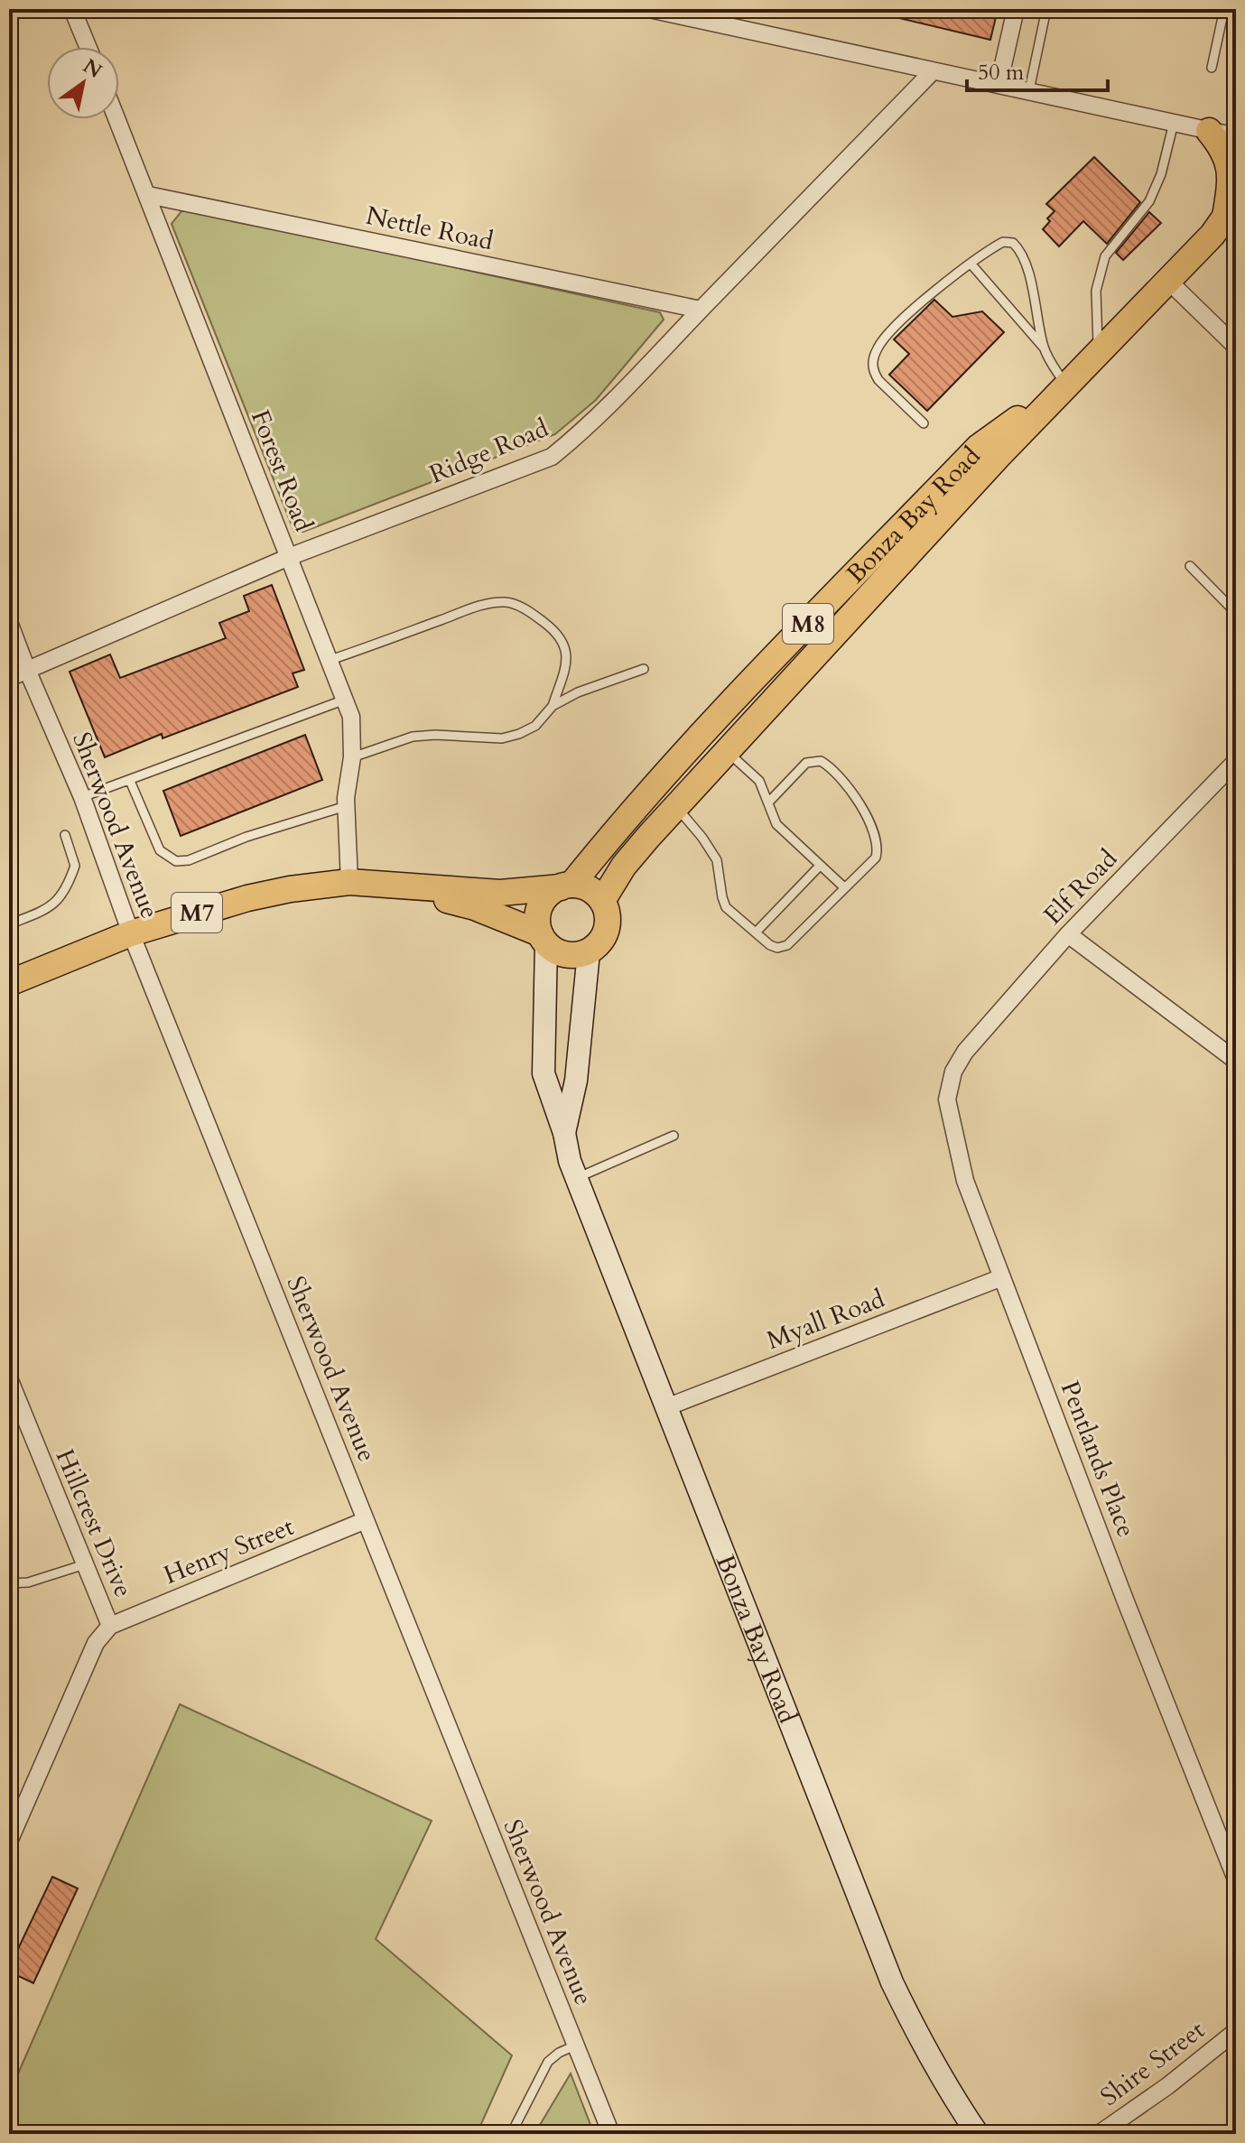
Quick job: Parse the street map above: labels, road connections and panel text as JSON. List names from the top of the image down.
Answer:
{
  "streets": {
    "main road": ["Bonza Bay Road", "M8", "M7"],
    "street": [
      "Nettle Road",
      "Ridge Road",
      "Forest Road",
      "Sherwood Avenue",
      "Elf Road",
      "Myall Road",
      "Pentlands Place",
      "Hillcrest Drive",
      "Henry Street",
      "Shire Street"
    ]
  },
  "crossings": [
    ["Nettle Road", "Ridge Road"],
    ["Nettle Road", "Forest Road"],
    ["Ridge Road", "Forest Road"],
    ["Ridge Road", "Sherwood Avenue"],
    ["Forest Road", "M7"],
    ["Bonza Bay Road", "Myall Road"],
    ["Sherwood Avenue", "M7"],
    ["Sherwood Avenue", "Henry Street"],
    ["Elf Road", "Pentlands Place"],
    ["Myall Road", "Pentlands Place"],
    ["Hillcrest Drive", "Henry Street"]
  ],
  "scale_bar": "50 m",
  "north": "top right"
}
